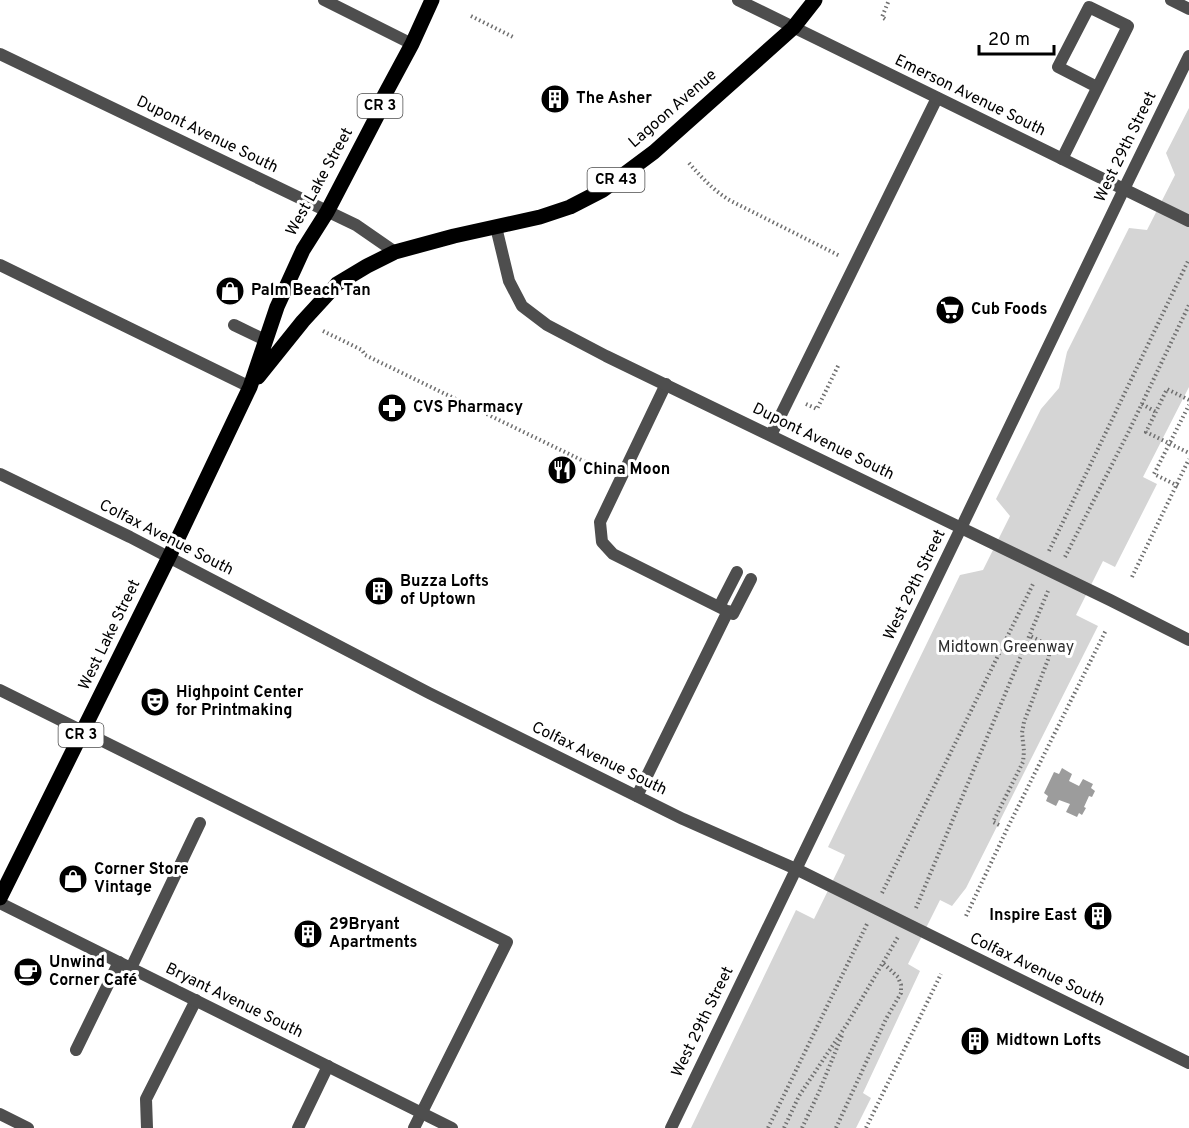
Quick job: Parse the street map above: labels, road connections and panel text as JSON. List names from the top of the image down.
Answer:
{
  "streets": {
    "main road": [
      "CR 3",
      "Lagoon Avenue",
      "CR 43",
      "West Lake Street"
    ],
    "street": [
      "Emerson Avenue South",
      "Dupont Avenue South",
      "West 29th Street",
      "Colfax Avenue South",
      "Bryant Avenue South"
    ]
  },
  "crossings": [
    ["Emerson Avenue South", "Lagoon Avenue"],
    ["Emerson Avenue South", "West 29th Street"],
    ["Lagoon Avenue", "Dupont Avenue South"],
    ["Lagoon Avenue", "West Lake Street"],
    ["Dupont Avenue South", "West 29th Street"],
    ["Dupont Avenue South", "West Lake Street"],
    ["West 29th Street", "Colfax Avenue South"],
    ["West Lake Street", "Colfax Avenue South"],
    ["West Lake Street", "Bryant Avenue South"]
  ],
  "parks": ["Midtown Greenway"],
  "places": {
    "building": [
      "The Asher",
      "Buzza Lofts of Uptown",
      "Inspire East",
      "29Bryant Apartments",
      "Midtown Lofts"
    ],
    "shop": ["Palm Beach Tan", "Corner Store Vintage"],
    "supermarket": ["Cub Foods"],
    "pharmacy": ["CVS Pharmacy"],
    "restaurant": ["China Moon"],
    "theatre": ["Highpoint Center for Printmaking"],
    "cafe": ["Unwind Corner Café"]
  },
  "scale_bar": "20 m"
}
